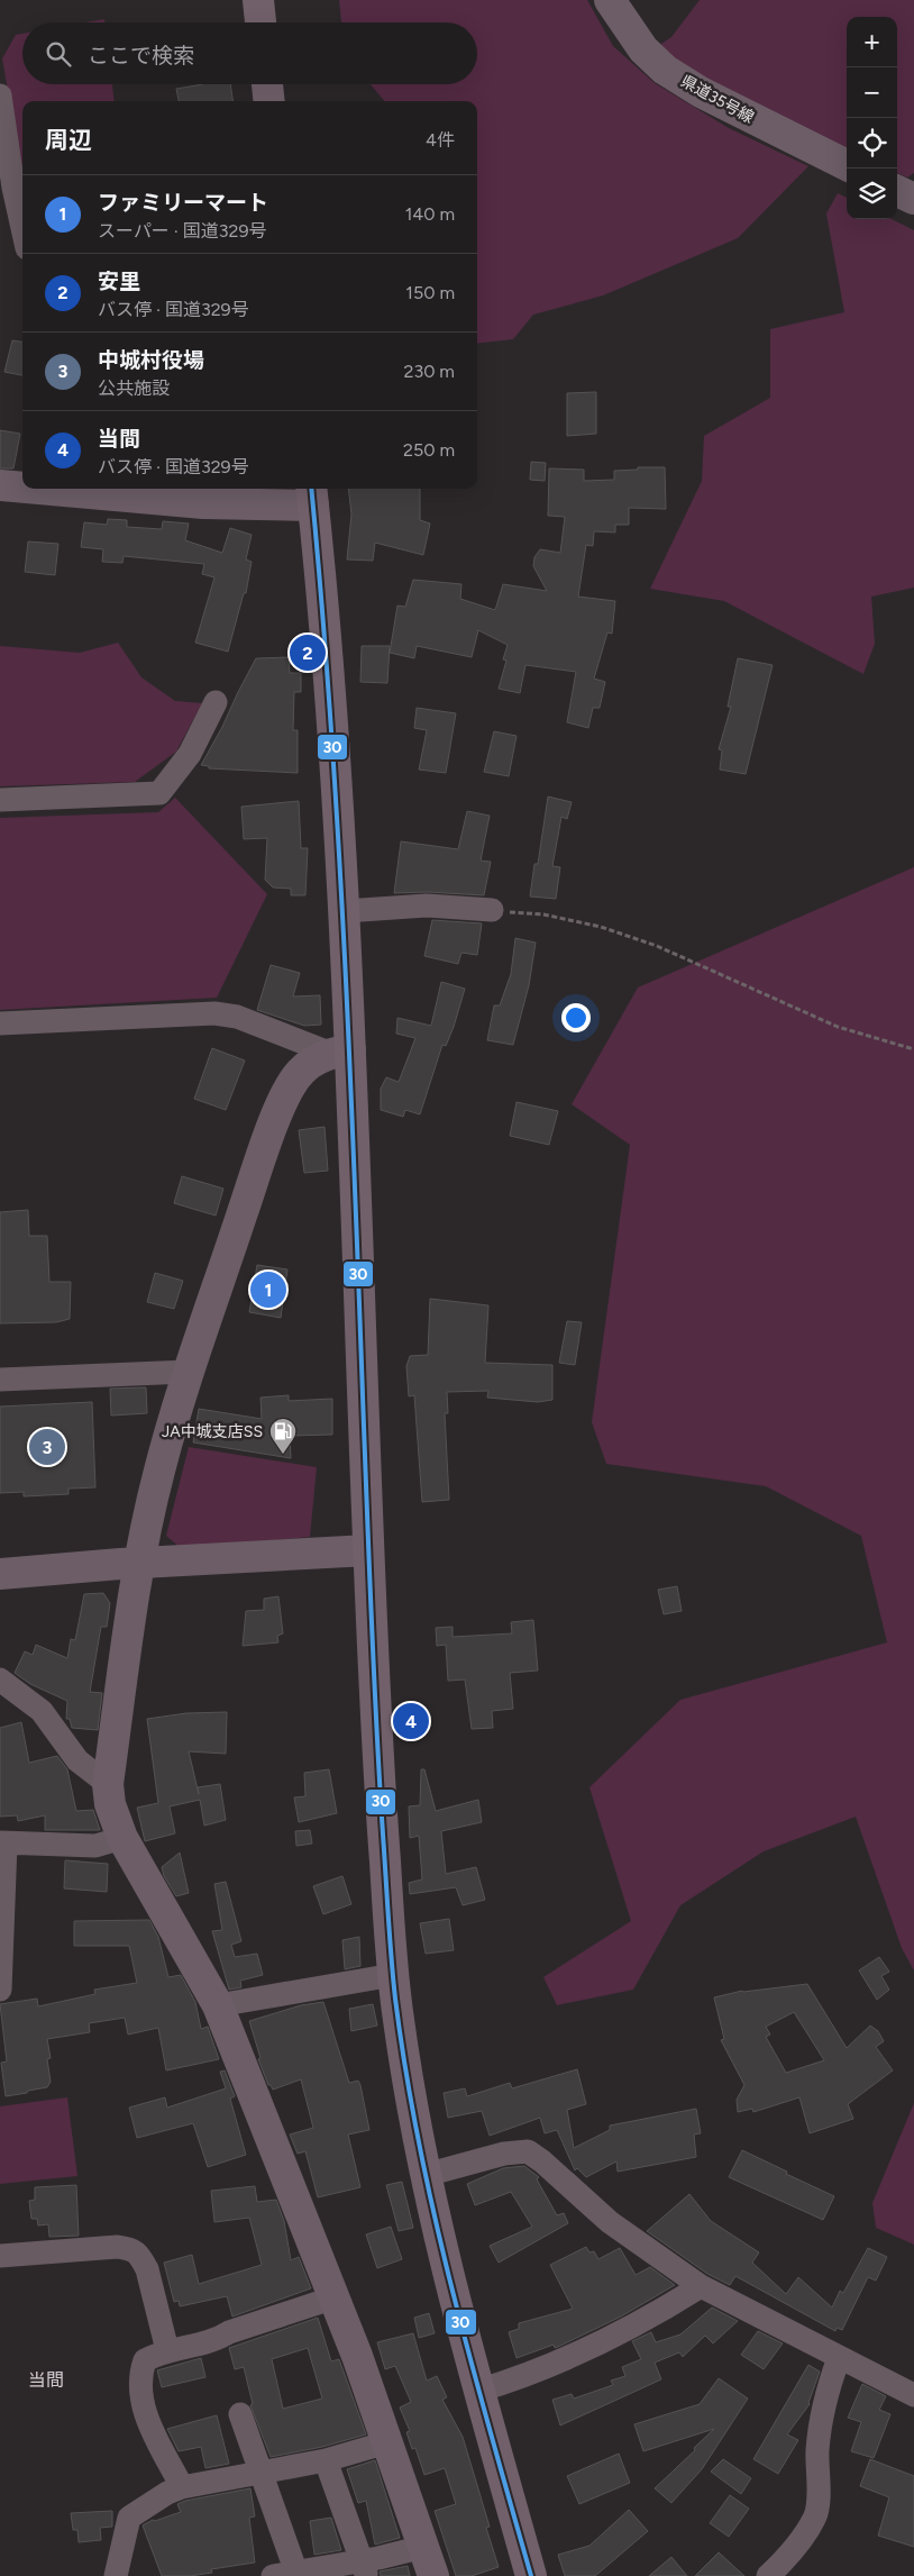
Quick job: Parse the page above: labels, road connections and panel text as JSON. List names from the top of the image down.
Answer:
{
  "streets": {
    "street": ["県道35号線"]
  },
  "districts": ["当間"],
  "places": {
    "fuel station": ["JA中城支店SS"]
  },
  "lines": ["transit line 30"],
  "page": {
    "map_buttons": ["+", "−"],
    "search": "ここで検索",
    "heading": ["周辺", "4件"],
    "list": [
      {
        "mark": "1",
        "name": "ファミリーマート",
        "note": "スーパー · 国道329号",
        "value": "140 m"
      },
      {
        "mark": "2",
        "name": "安里",
        "note": "バス停 · 国道329号",
        "value": "150 m"
      },
      {
        "mark": "3",
        "name": "中城村役場",
        "note": "公共施設",
        "value": "230 m"
      },
      {
        "mark": "4",
        "name": "当間",
        "note": "バス停 · 国道329号",
        "value": "250 m"
      }
    ],
    "pins": [
      "2",
      "1",
      "3",
      "4"
    ]
  }
}
